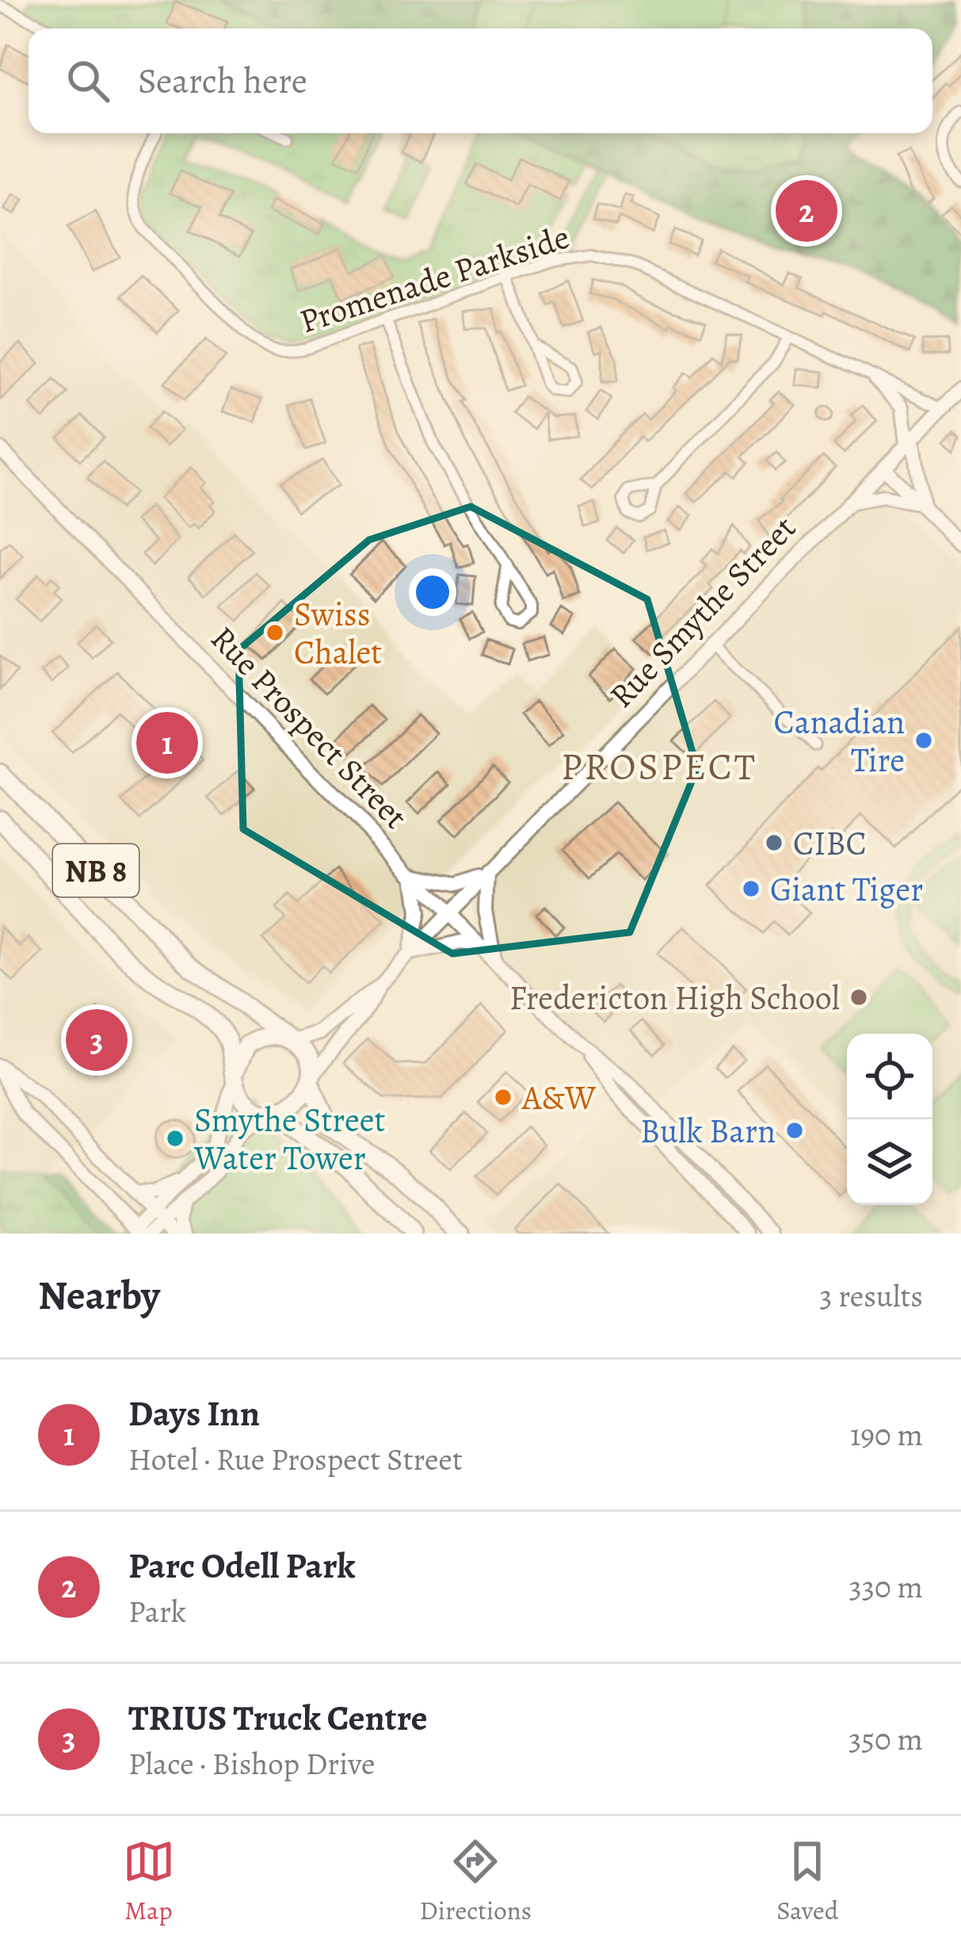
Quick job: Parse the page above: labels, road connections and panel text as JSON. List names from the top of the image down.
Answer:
{
  "streets": {
    "highway": ["NB 8"],
    "main road": ["Rue Smythe Street", "Rue Prospect Street"],
    "street": ["Promenade Parkside"]
  },
  "crossings": [
    ["Promenade Parkside", "Rue Smythe Street"],
    ["Rue Smythe Street", "Rue Prospect Street"],
    ["Rue Smythe Street", "NB 8"]
  ],
  "districts": ["PROSPECT"],
  "places": [
    "Swiss Chalet",
    "Canadian Tire",
    "CIBC",
    "Giant Tiger",
    "Fredericton High School",
    "A&W",
    "Bulk Barn",
    "Smythe Street Water Tower"
  ],
  "page": {
    "search": "Search here",
    "pins": ["2", "1", "3"],
    "heading": ["Nearby", "3 results"],
    "list": [
      {
        "mark": "1",
        "name": "Days Inn",
        "note": "Hotel · Rue Prospect Street",
        "value": "190 m"
      },
      {
        "mark": "2",
        "name": "Parc Odell Park",
        "note": "Park",
        "value": "330 m"
      },
      {
        "mark": "3",
        "name": "TRIUS Truck Centre",
        "note": "Place · Bishop Drive",
        "value": "350 m"
      }
    ],
    "nav": ["Map", "Directions", "Saved"]
  }
}
